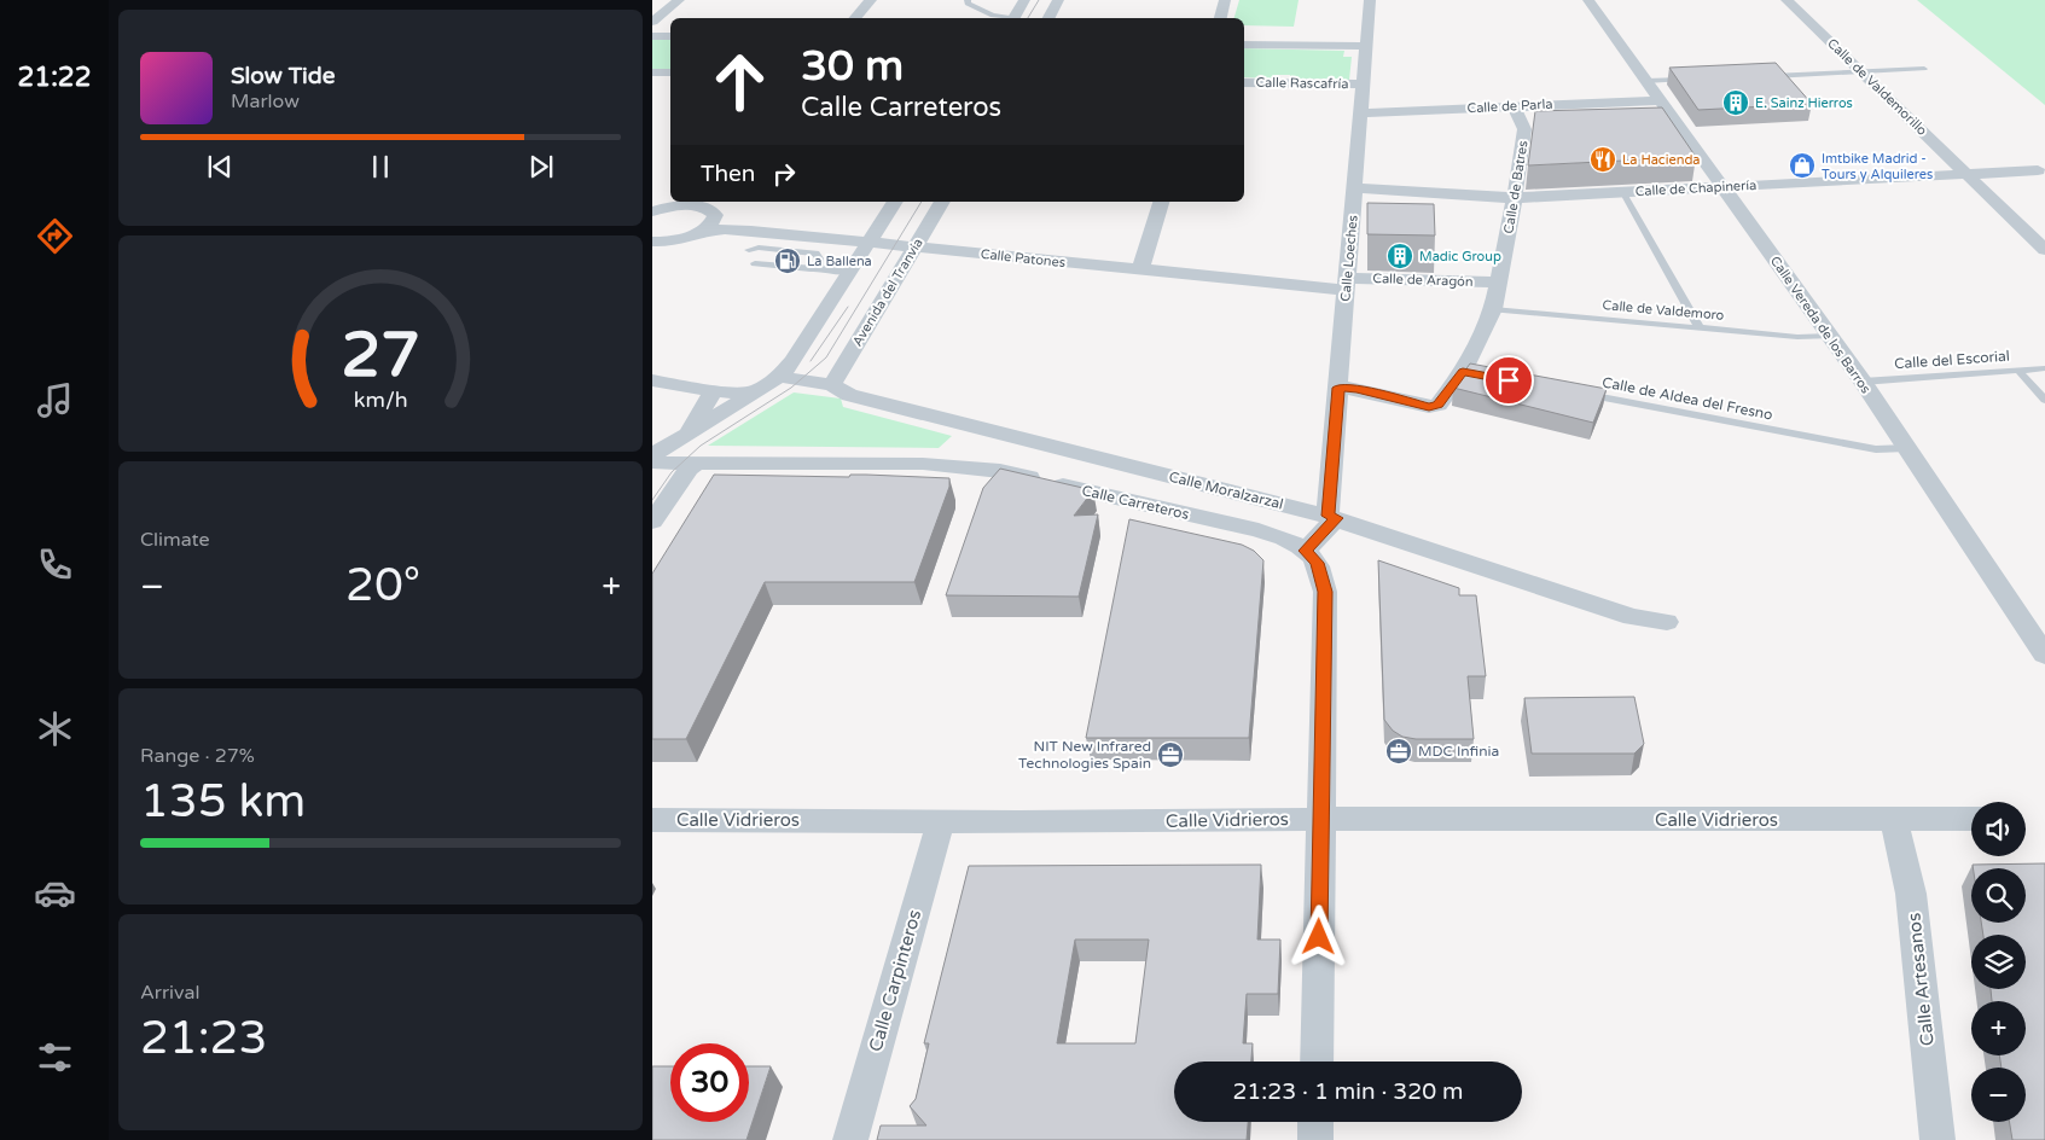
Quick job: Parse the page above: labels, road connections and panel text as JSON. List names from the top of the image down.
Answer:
{
  "streets": {
    "street": [
      "Calle Rascafría",
      "Calle de Valdemorillo",
      "Calle de Parla",
      "Calle de Batres",
      "Calle de Chapinería",
      "Calle Patones",
      "Calle Loeches",
      "Calle de Aragón",
      "Avenida del Tranvía",
      "Calle Vereda de los Barros",
      "Calle Moralzarzal",
      "Calle Carreteros",
      "Calle Vidrieros",
      "Calle Artesanos",
      "Calle Carpinteros"
    ],
    "lane": ["Calle de Valdemoro", "Calle del Escorial", "Calle de Aldea del Fresno"]
  },
  "crossings": [
    ["Calle Rascafría", "Calle Loeches"],
    ["Calle de Valdemorillo", "Calle de Chapinería"],
    ["Calle de Parla", "Calle de Batres"],
    ["Calle de Parla", "Calle Loeches"],
    ["Calle de Parla", "Calle Vereda de los Barros"],
    ["Calle de Batres", "Calle de Chapinería"],
    ["Calle de Batres", "Calle Loeches"],
    ["Calle de Batres", "Calle de Aragón"],
    ["Calle de Batres", "Calle de Valdemoro"],
    ["Calle de Chapinería", "Calle Loeches"],
    ["Calle de Chapinería", "Calle Vereda de los Barros"],
    ["Calle Patones", "Calle Loeches"],
    ["Calle Patones", "Calle de Aragón"],
    ["Calle Patones", "Avenida del Tranvía"],
    ["Calle Loeches", "Calle de Aragón"],
    ["Calle Loeches", "Calle Moralzarzal"],
    ["Avenida del Tranvía", "Calle Moralzarzal"],
    ["Calle de Valdemoro", "Calle Vereda de los Barros"],
    ["Calle Vereda de los Barros", "Calle del Escorial"],
    ["Calle Vereda de los Barros", "Calle de Aldea del Fresno"],
    ["Calle Vidrieros", "Calle Artesanos"],
    ["Calle Vidrieros", "Calle Carpinteros"]
  ],
  "places": {
    "building": ["E. Sainz Hierros", "Madic Group"],
    "restaurant": ["La Hacienda"],
    "shop": ["Imtbike Madrid - Tours y Alquileres"],
    "fuel station": ["La Ballena"],
    "office": ["MDC Infinia", "NIT New Infrared Technologies Spain"]
  },
  "page": {
    "tabs": "21:22",
    "turn": ["30 m", "Calle Carreteros"],
    "song": ["Slow Tide", "Marlow"],
    "then": "Then",
    "tile": [
      "Climate",
      ["Range · 27%", "135 km"],
      ["Arrival", "21:23"]
    ],
    "heat": ["−", "20°", "+"],
    "map_buttons": ["+", "−"],
    "limit": "30",
    "trip": "21:23 · 1 min · 320 m",
    "gauge": ["27", "km/h"]
  }
}
